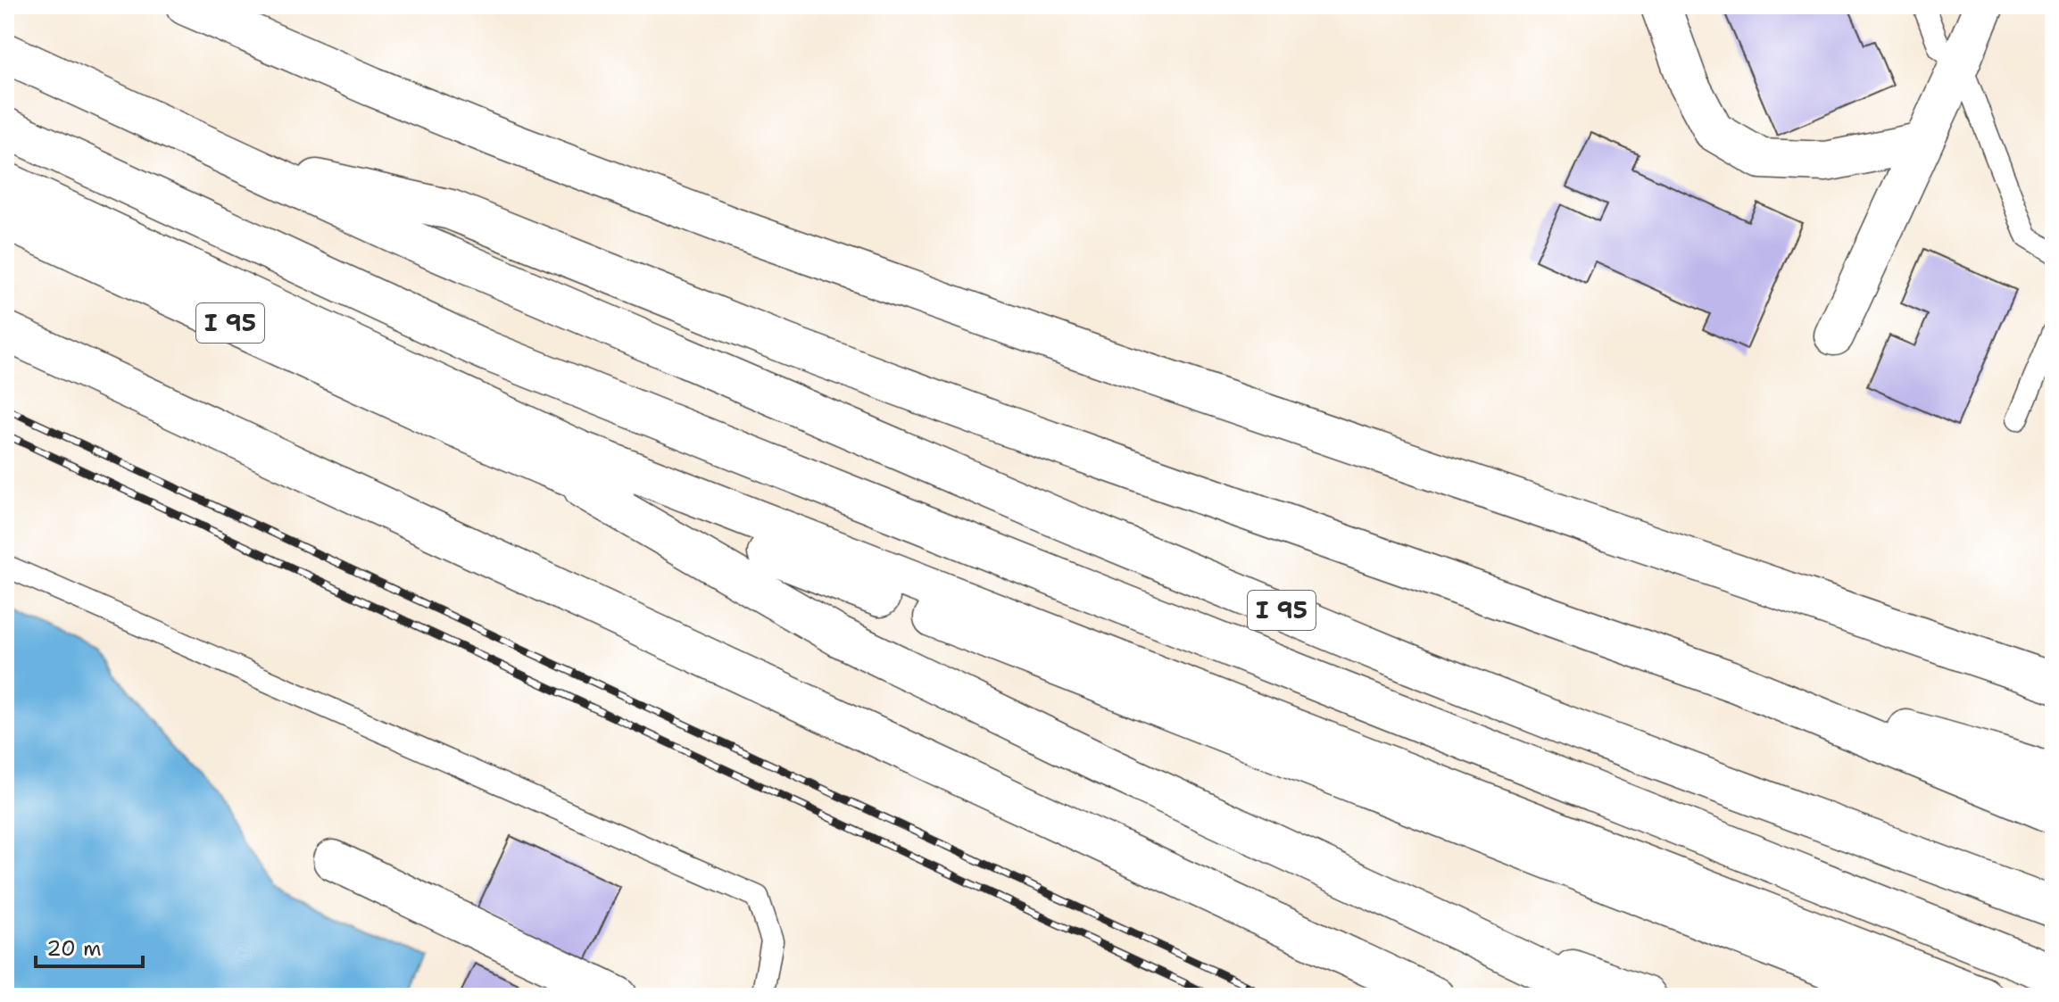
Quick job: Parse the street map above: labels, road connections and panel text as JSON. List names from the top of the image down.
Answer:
{
  "streets": {
    "main road": ["I 95"]
  },
  "scale_bar": "20 m"
}
